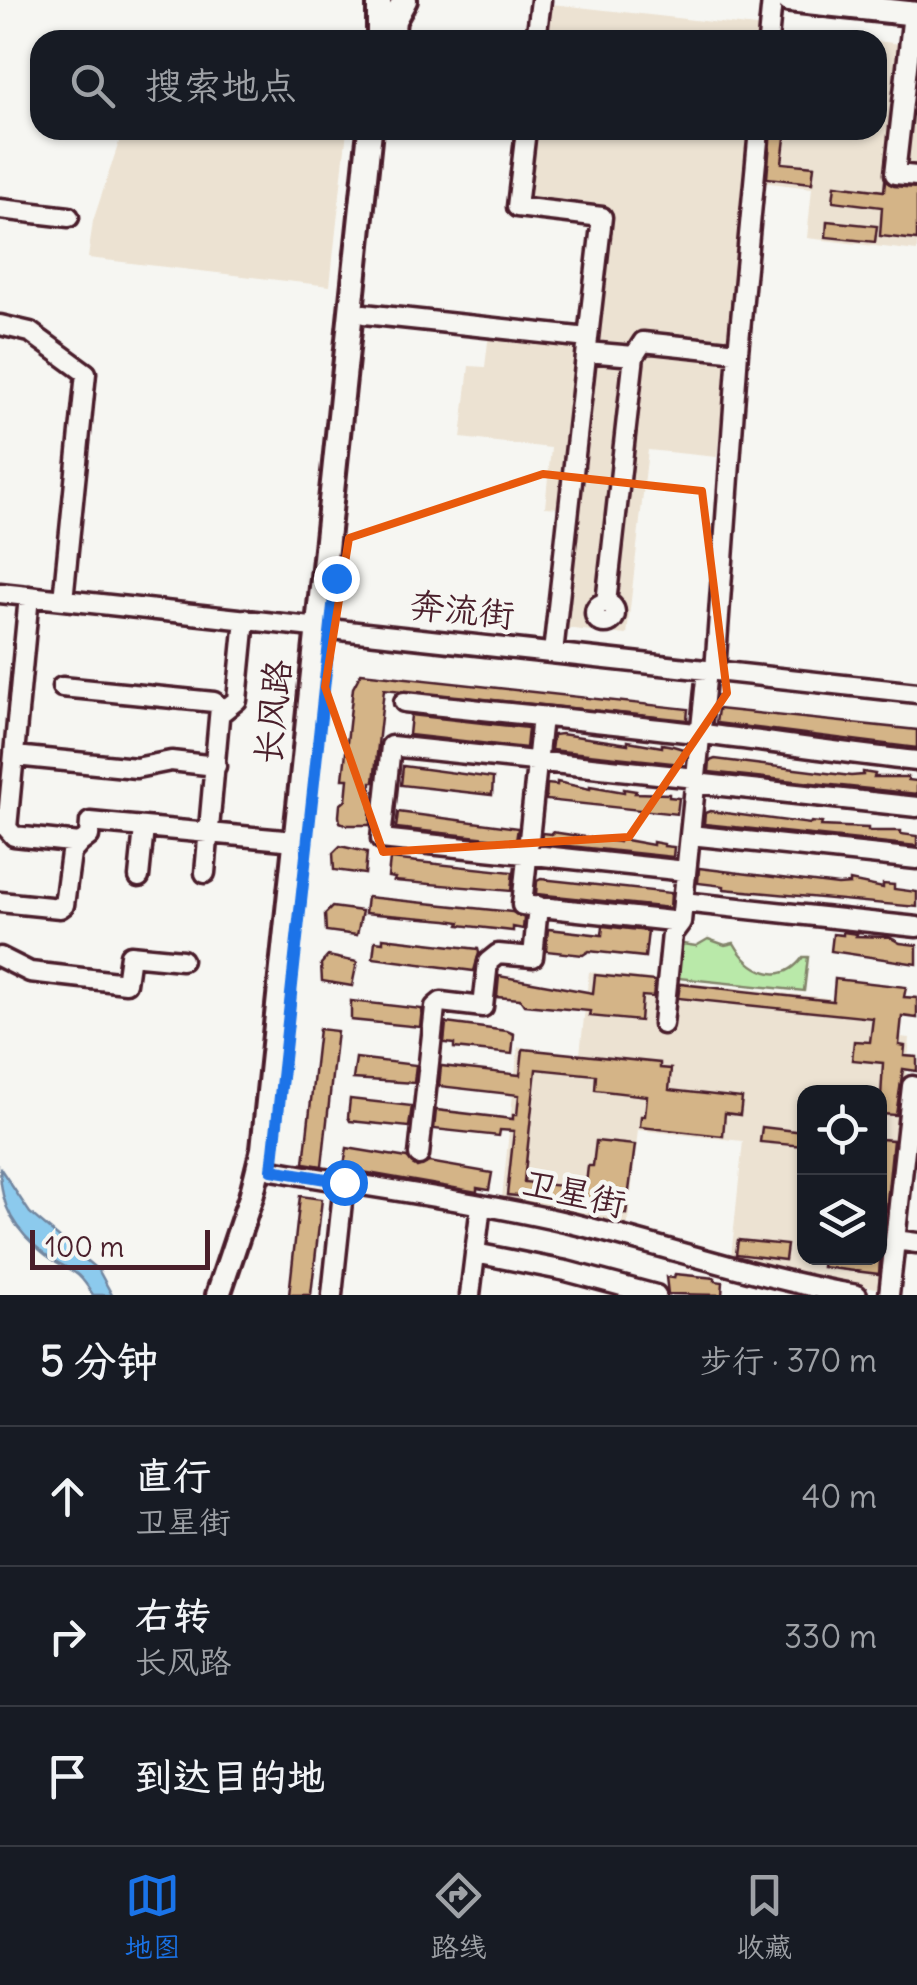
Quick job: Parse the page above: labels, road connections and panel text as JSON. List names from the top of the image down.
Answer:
{
  "streets": {
    "main road": ["长风路"],
    "street": ["奔流街", "卫星街"]
  },
  "crossings": [
    ["奔流街", "长风路"],
    ["长风路", "卫星街"]
  ],
  "scale_bar": "100 m",
  "page": {
    "search": "搜索地点",
    "scale": "100 m",
    "heading": ["5 分钟", "步行 · 370 m"],
    "list": [
      ["直行", "卫星街", "40 m"],
      ["右转", "长风路", "330 m"],
      "到达目的地"
    ],
    "nav": ["地图", "路线", "收藏"]
  }
}
